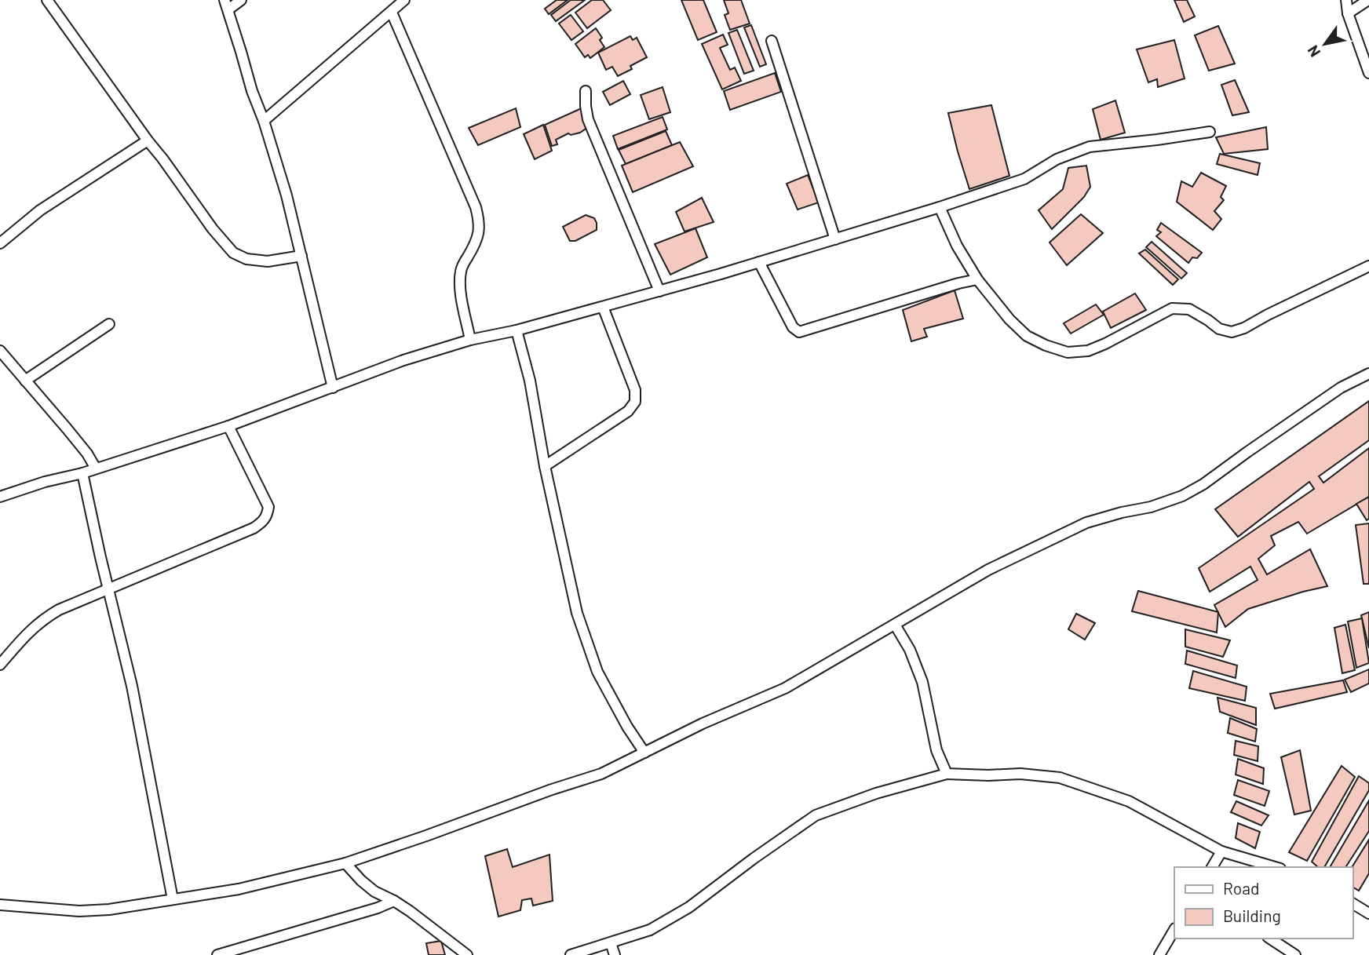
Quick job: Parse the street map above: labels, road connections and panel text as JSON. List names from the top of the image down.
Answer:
{
  "legend": ["Road", "Building"],
  "north": "bottom left"
}
